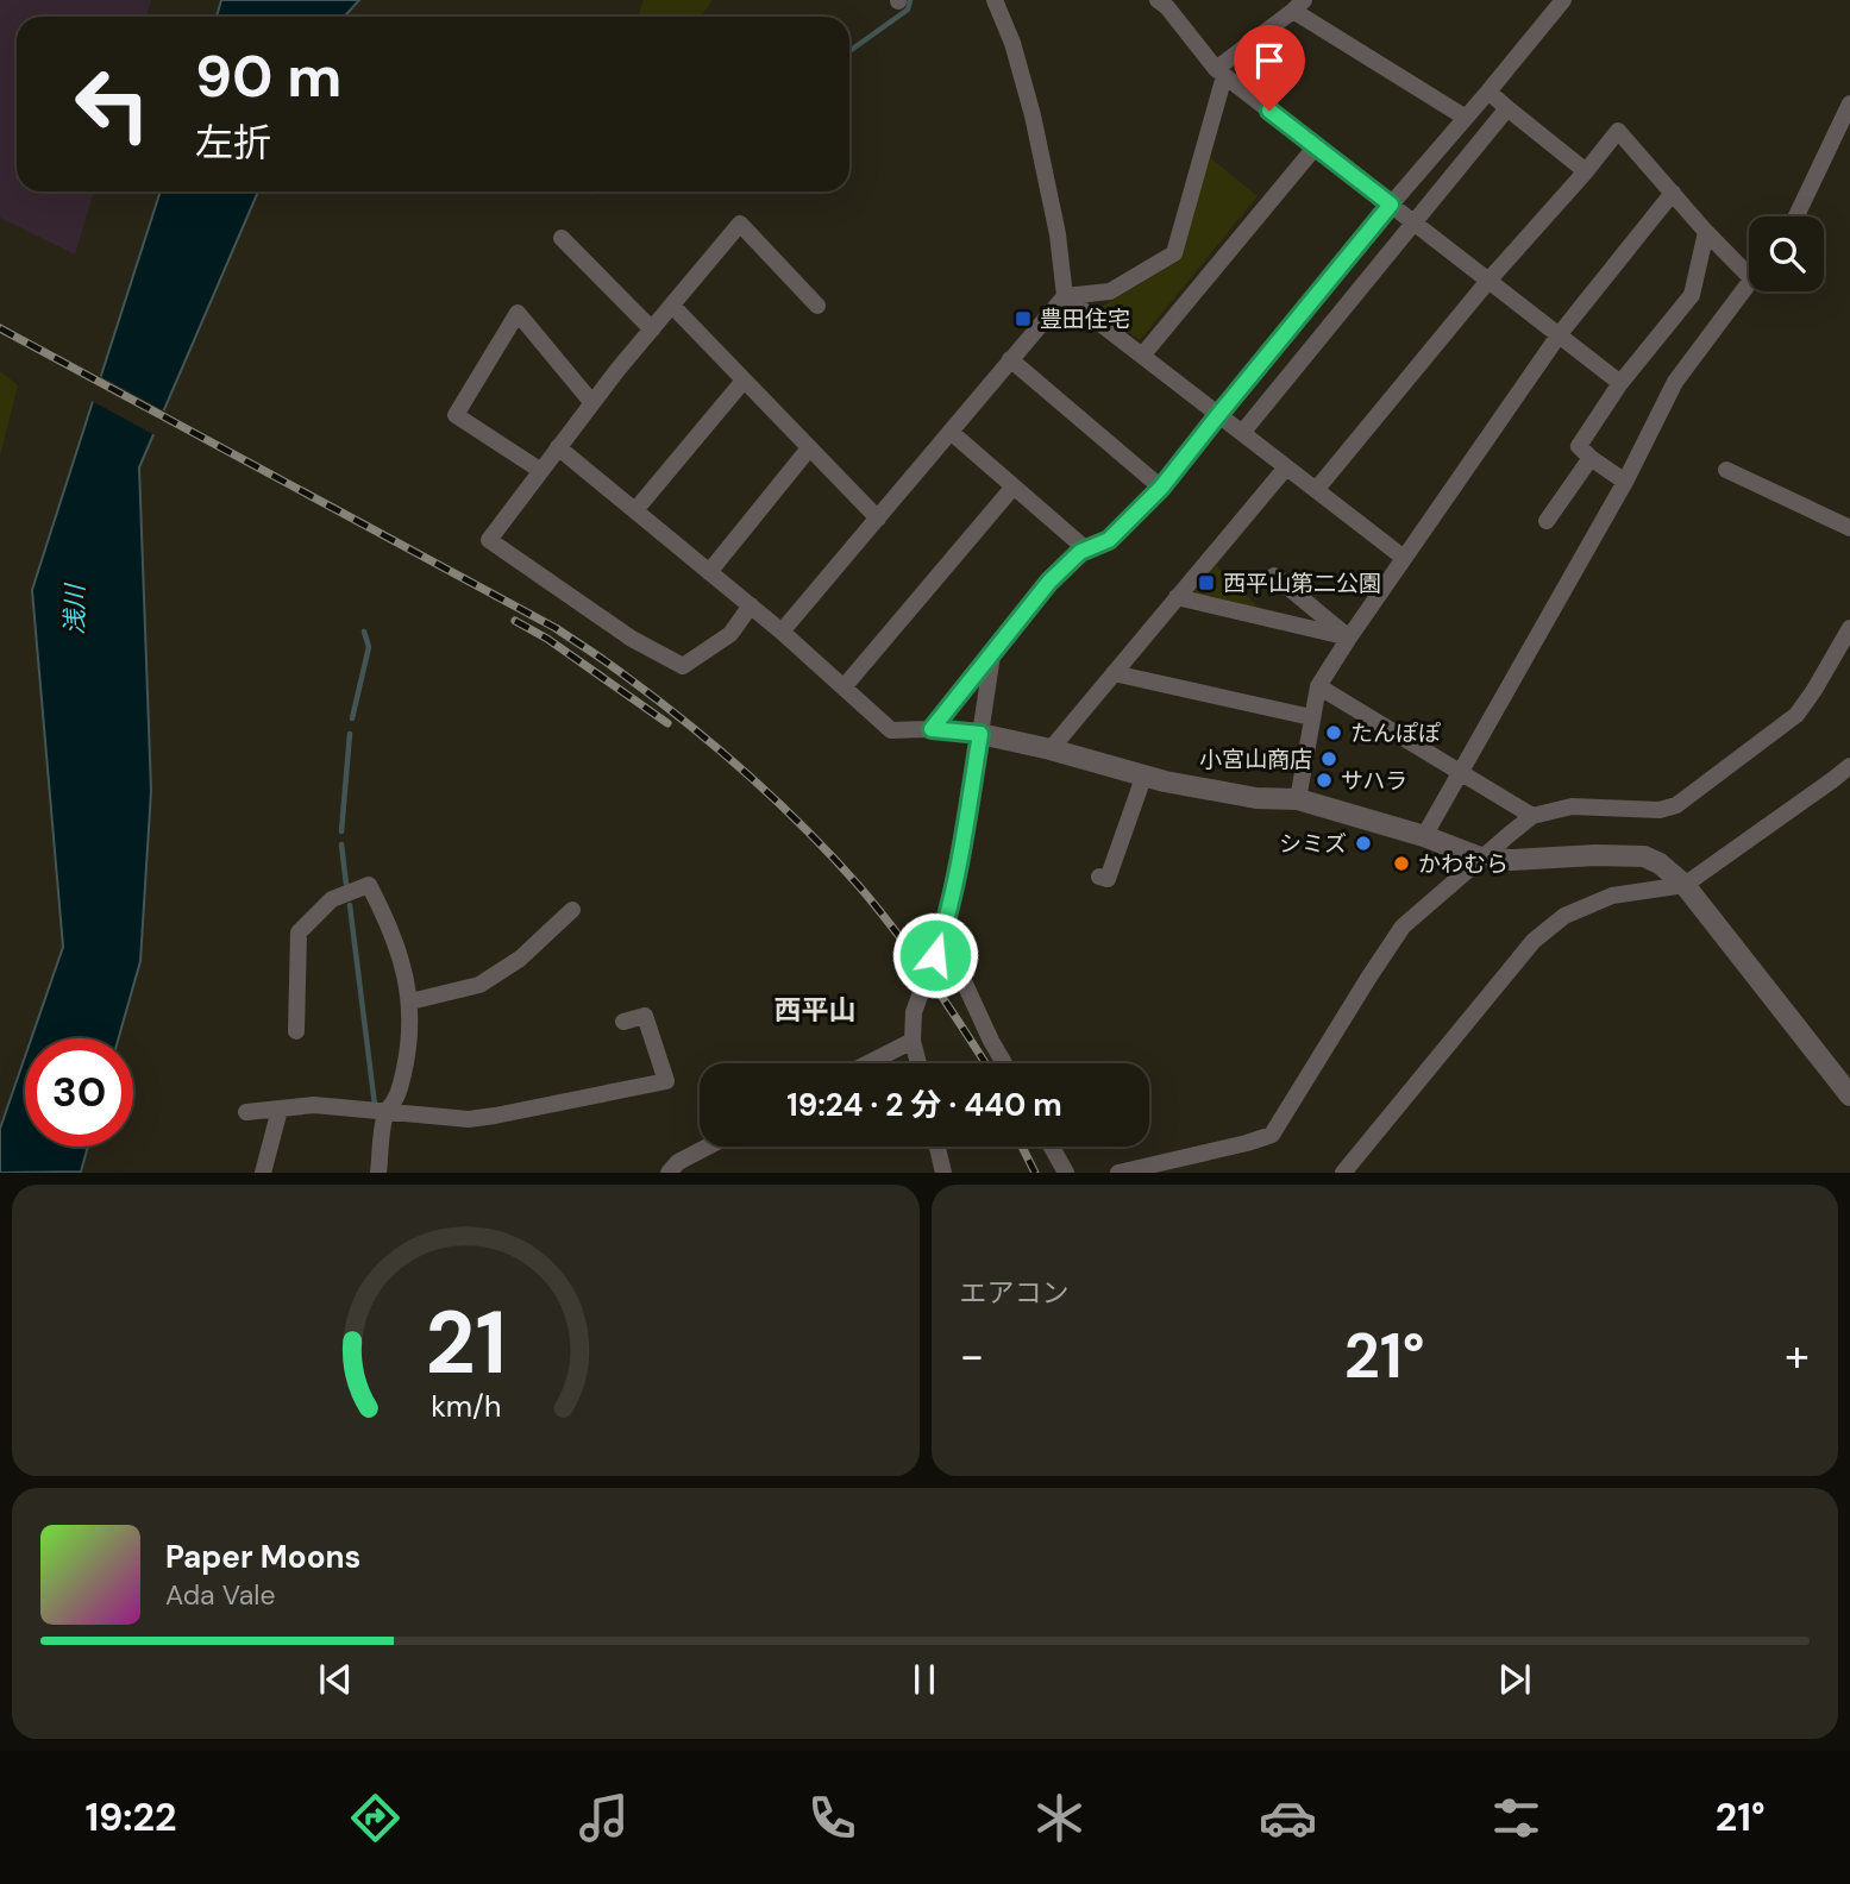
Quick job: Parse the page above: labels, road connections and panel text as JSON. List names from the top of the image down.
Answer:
{
  "districts": ["西平山"],
  "water": ["浅川"],
  "places": {
    "transit": ["豊田住宅", "西平山第二公園"],
    "other": [
      "たんぽぽ",
      "小宮山商店",
      "サハラ",
      "シミズ",
      "かわむら"
    ]
  },
  "page": {
    "turn": ["90 m", "左折"],
    "limit": "30",
    "trip": "19:24 · 2 分 · 440 m",
    "tile": "エアコン",
    "heat": ["−", "21°", "+"],
    "song": ["Paper Moons", "Ada Vale"],
    "tabs": ["19:22", "21°"],
    "gauge": ["21", "km/h"]
  }
}
